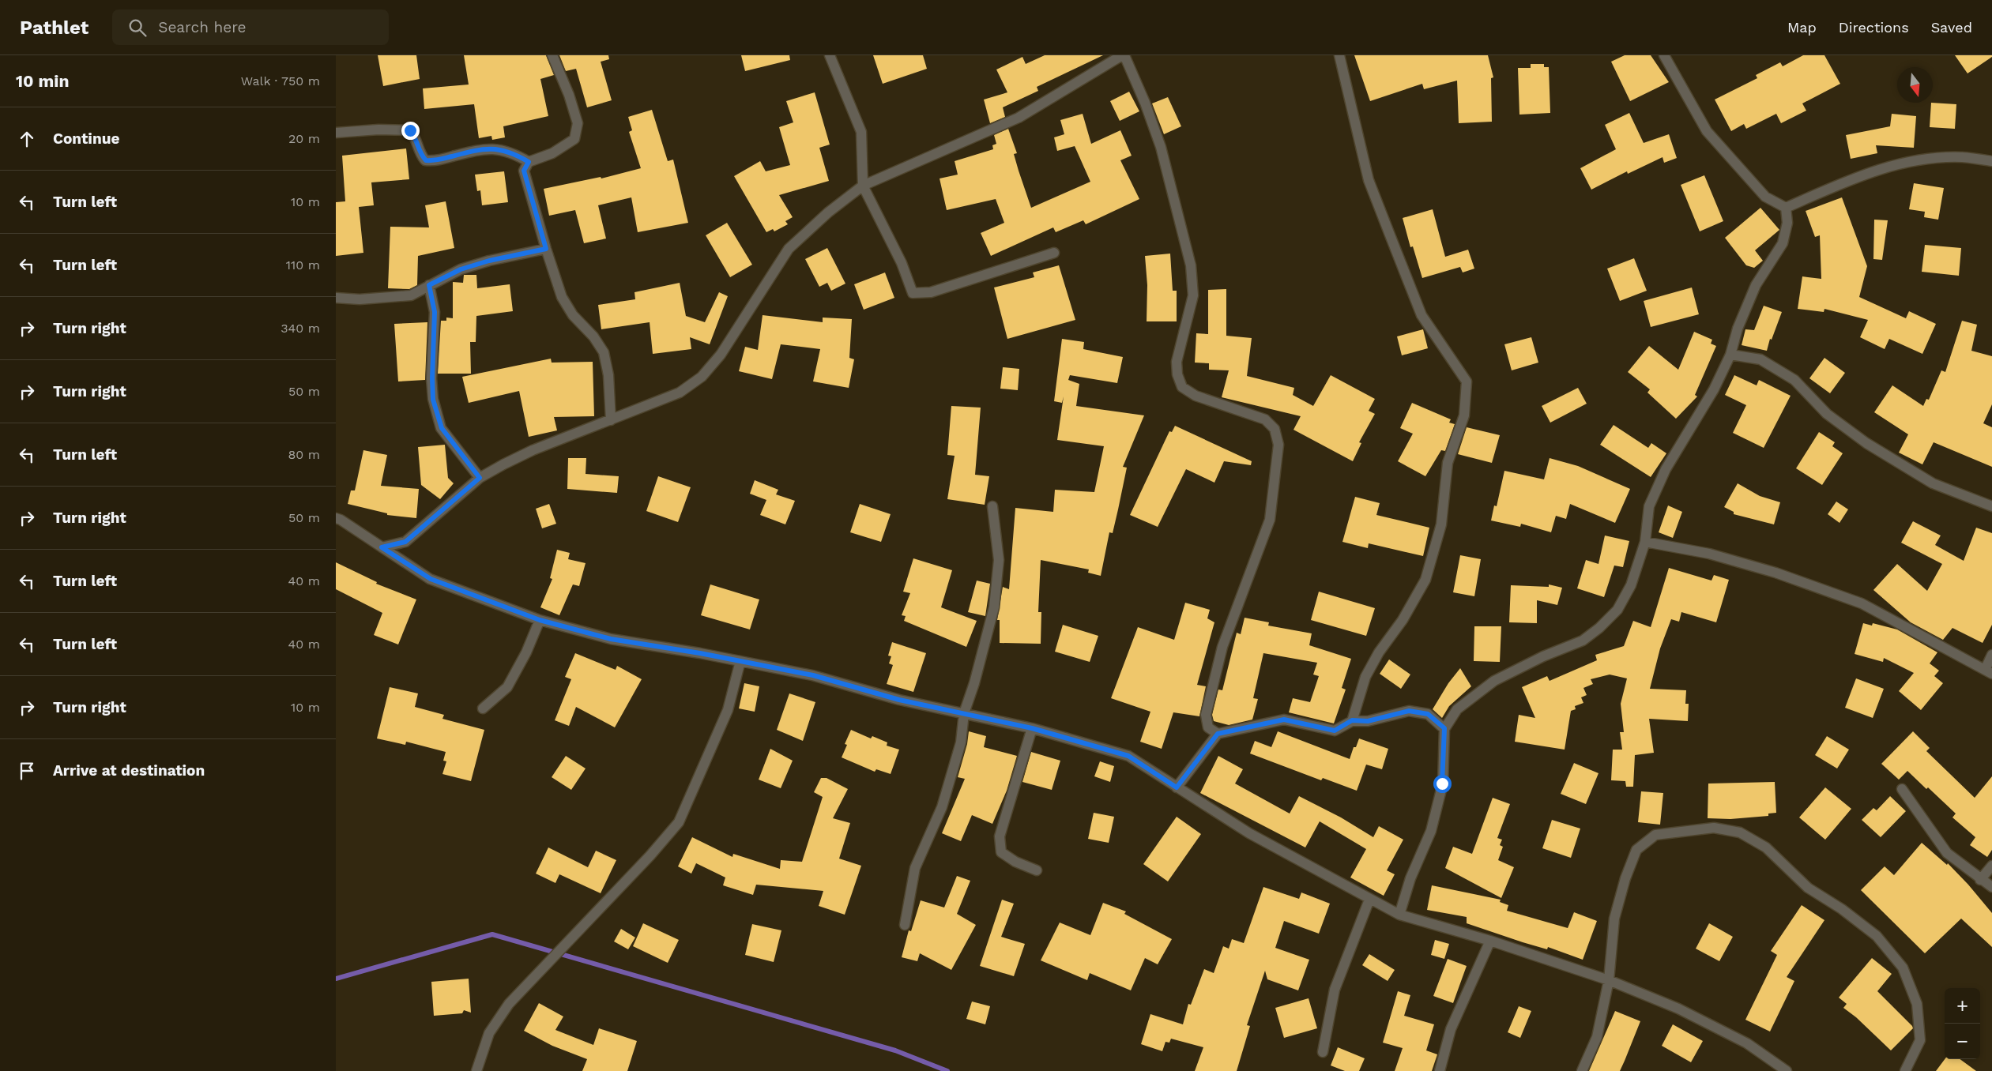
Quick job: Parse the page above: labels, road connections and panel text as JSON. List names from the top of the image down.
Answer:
{
  "north": "bottom",
  "page": {
    "header": "Pathlet",
    "search": "Search here",
    "nav": ["Map", "Directions", "Saved"],
    "heading": ["10 min", "Walk · 750 m"],
    "list": [
      ["Continue", "20 m"],
      ["Turn left", "10 m"],
      ["Turn left", "110 m"],
      ["Turn right", "340 m"],
      ["Turn right", "50 m"],
      ["Turn left", "80 m"],
      ["Turn right", "50 m"],
      ["Turn left", "40 m"],
      ["Turn left", "40 m"],
      ["Turn right", "10 m"],
      "Arrive at destination"
    ],
    "map_buttons": ["+", "−"]
  }
}
